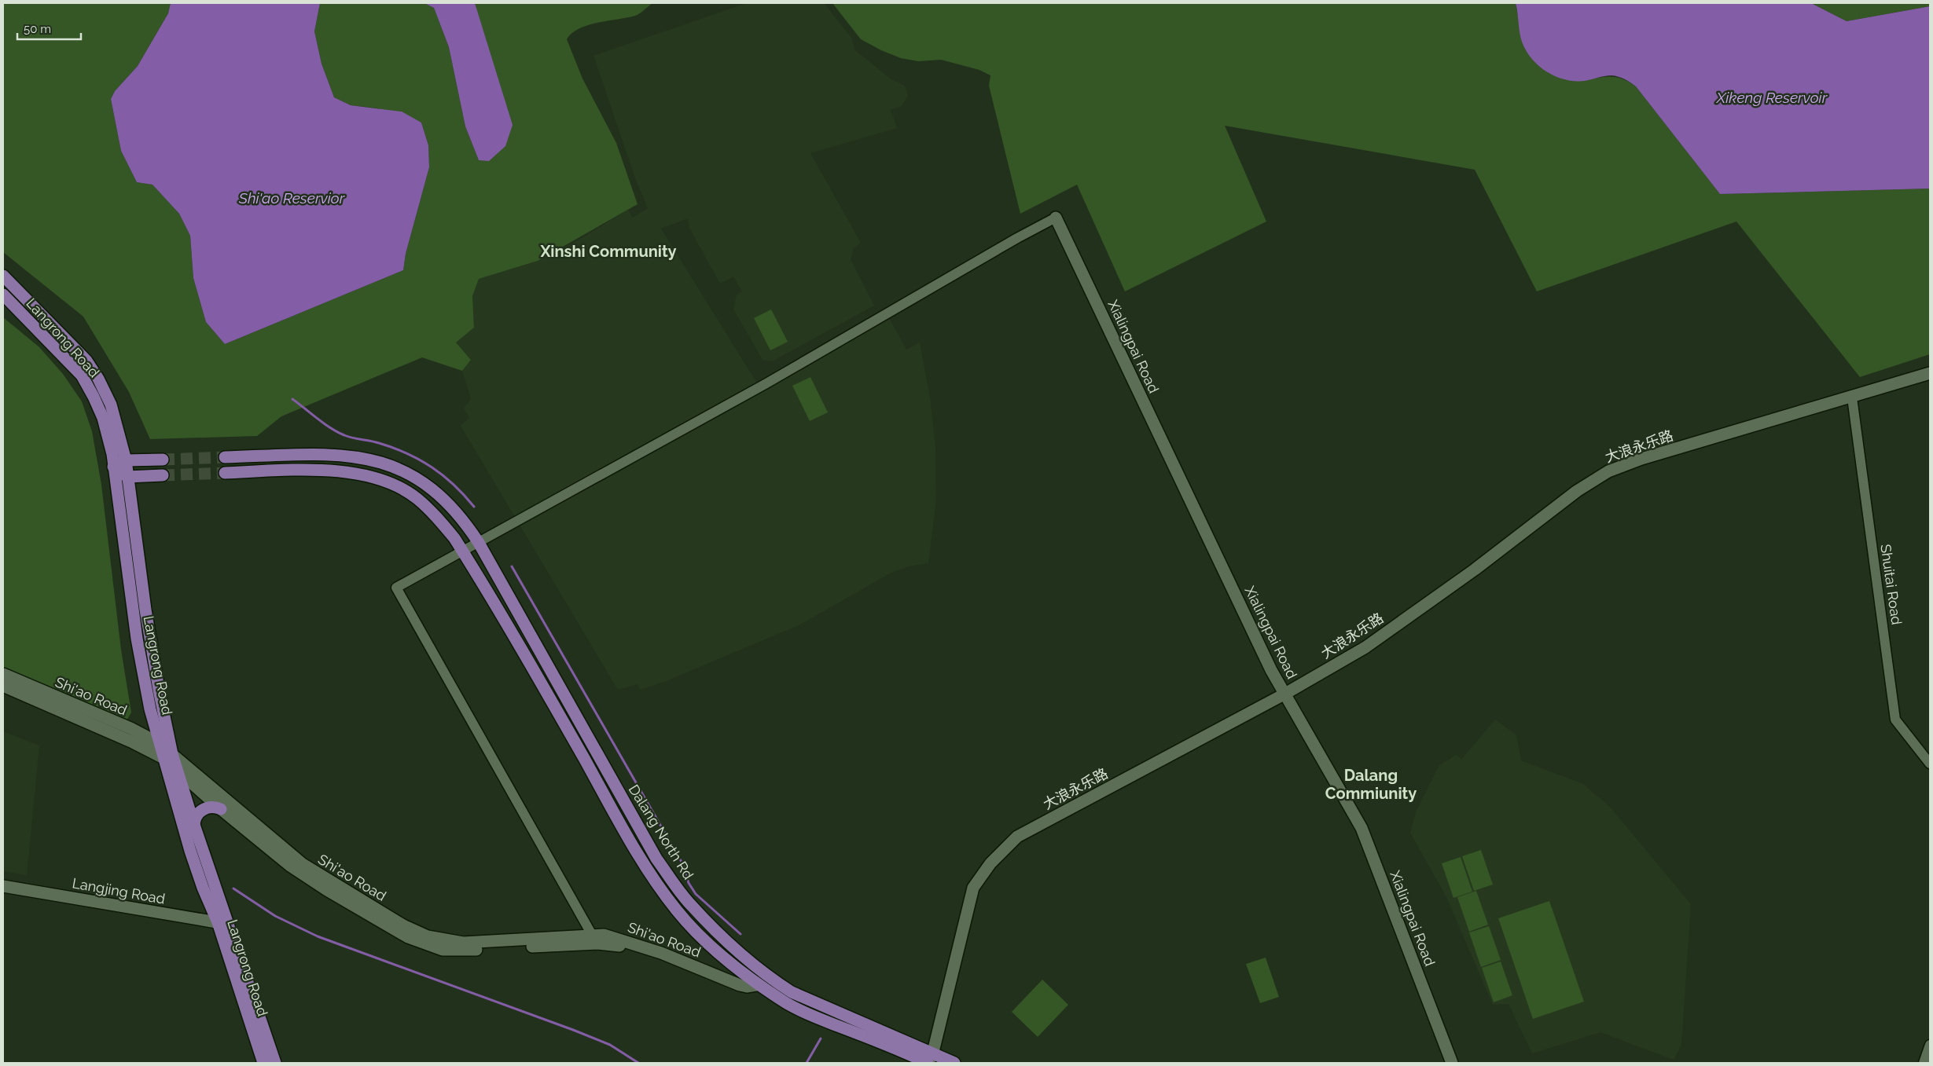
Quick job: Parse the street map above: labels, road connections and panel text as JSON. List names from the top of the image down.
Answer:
{
  "streets": {
    "main road": ["Langrong Road", "Dalang North Rd"],
    "street": [
      "Xialingpai Road",
      "大浪永乐路",
      "Shuitai Road",
      "Shi'ao Road",
      "Langjing Road"
    ]
  },
  "crossings": [
    ["Langrong Road", "Shi'ao Road"],
    ["Langrong Road", "Langjing Road"],
    ["Xialingpai Road", "大浪永乐路"],
    ["大浪永乐路", "Shuitai Road"],
    ["大浪永乐路", "Dalang North Rd"],
    ["Shi'ao Road", "Dalang North Rd"]
  ],
  "districts": ["Xinshi Community", "Dalang Commiunity"],
  "water": ["Xikeng Reservoir", "Shi'ao Reservior"],
  "scale_bar": "50 m"
}
